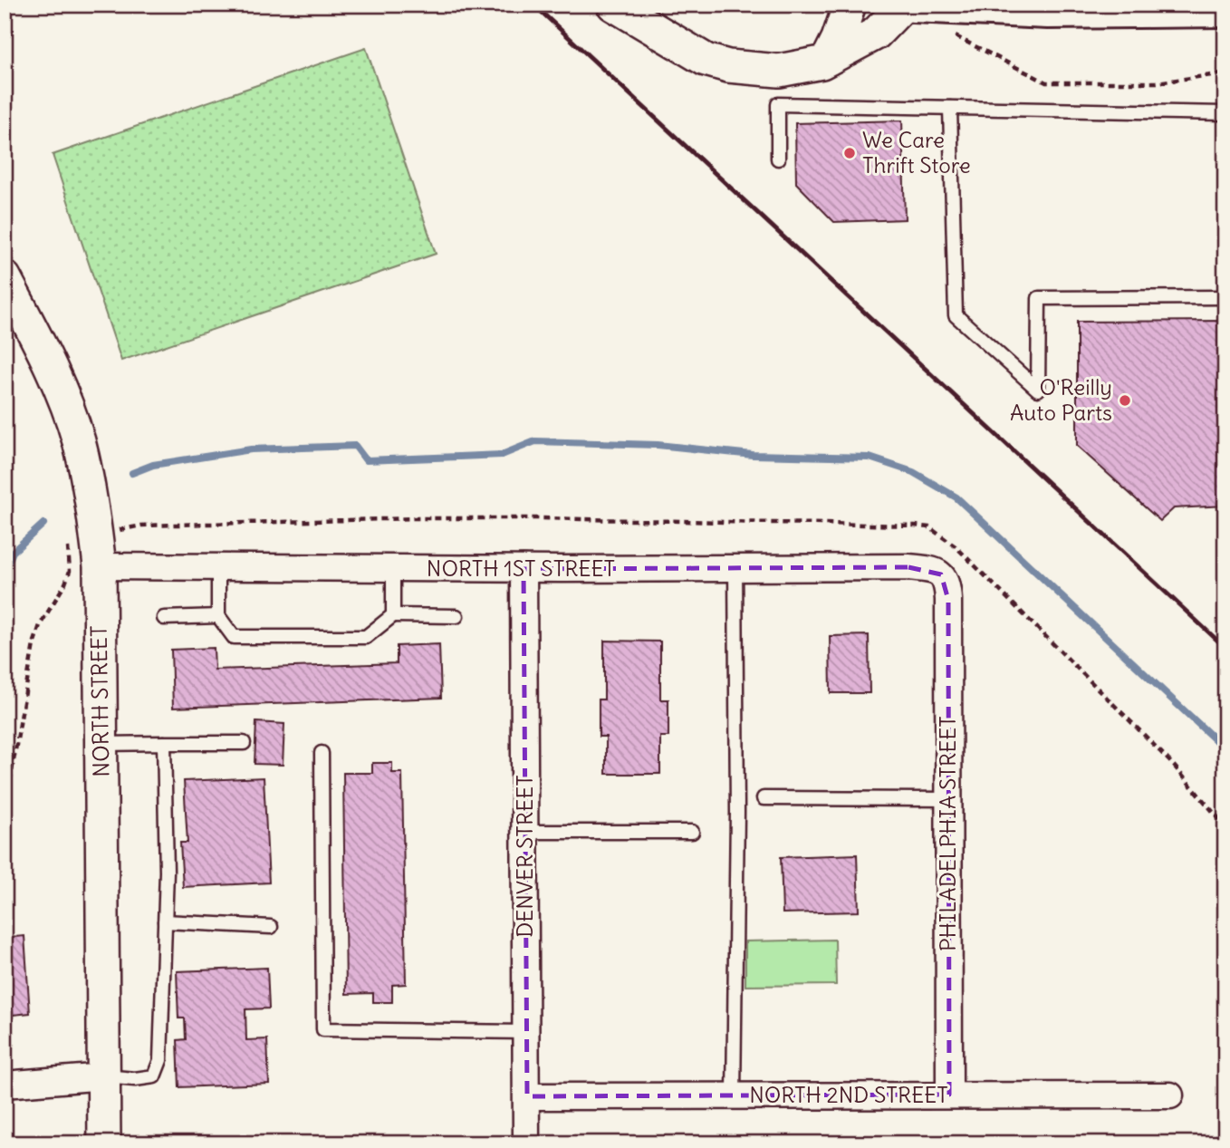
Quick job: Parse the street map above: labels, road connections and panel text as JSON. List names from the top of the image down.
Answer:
{
  "streets": {
    "street": [
      "NORTH 1ST STREET",
      "NORTH STREET",
      "PHILADELPHIA STREET",
      "DENVER STREET",
      "NORTH 2ND STREET"
    ]
  },
  "crossings": [
    ["NORTH 1ST STREET", "NORTH STREET"],
    ["NORTH 1ST STREET", "PHILADELPHIA STREET"],
    ["NORTH 1ST STREET", "DENVER STREET"],
    ["PHILADELPHIA STREET", "NORTH 2ND STREET"],
    ["DENVER STREET", "NORTH 2ND STREET"]
  ],
  "places": ["We Care Thrift Store", "O'Reilly Auto Parts"]
}
